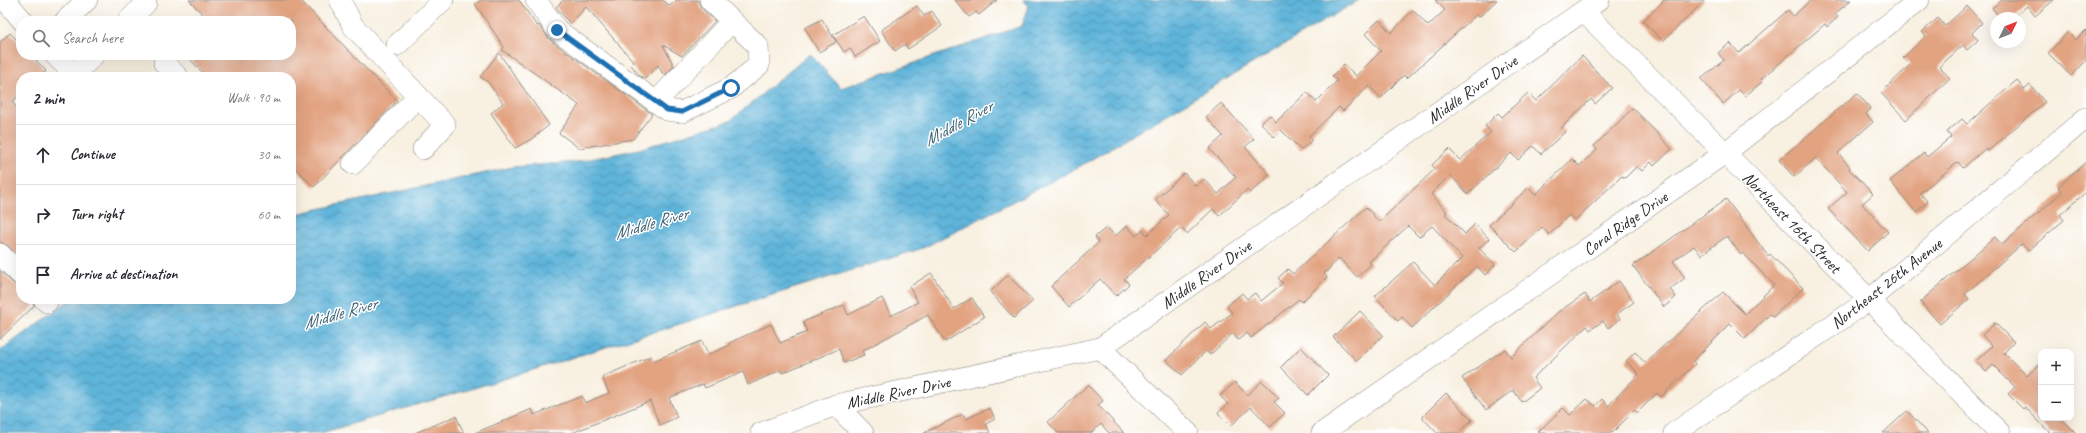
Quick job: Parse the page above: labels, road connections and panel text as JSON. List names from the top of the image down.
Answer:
{
  "streets": {
    "street": [
      "Middle River Drive",
      "Northeast 16th Street",
      "Coral Ridge Drive",
      "Northeast 26th Avenue"
    ]
  },
  "crossings": [
    ["Middle River Drive", "Northeast 16th Street"],
    ["Northeast 16th Street", "Coral Ridge Drive"],
    ["Northeast 16th Street", "Northeast 26th Avenue"]
  ],
  "water": ["Middle River"],
  "north": "top right",
  "page": {
    "search": "Search here",
    "heading": ["2 min", "Walk · 90 m"],
    "list": [
      ["Continue", "30 m"],
      ["Turn right", "60 m"],
      "Arrive at destination"
    ],
    "map_buttons": ["+", "−"]
  }
}
